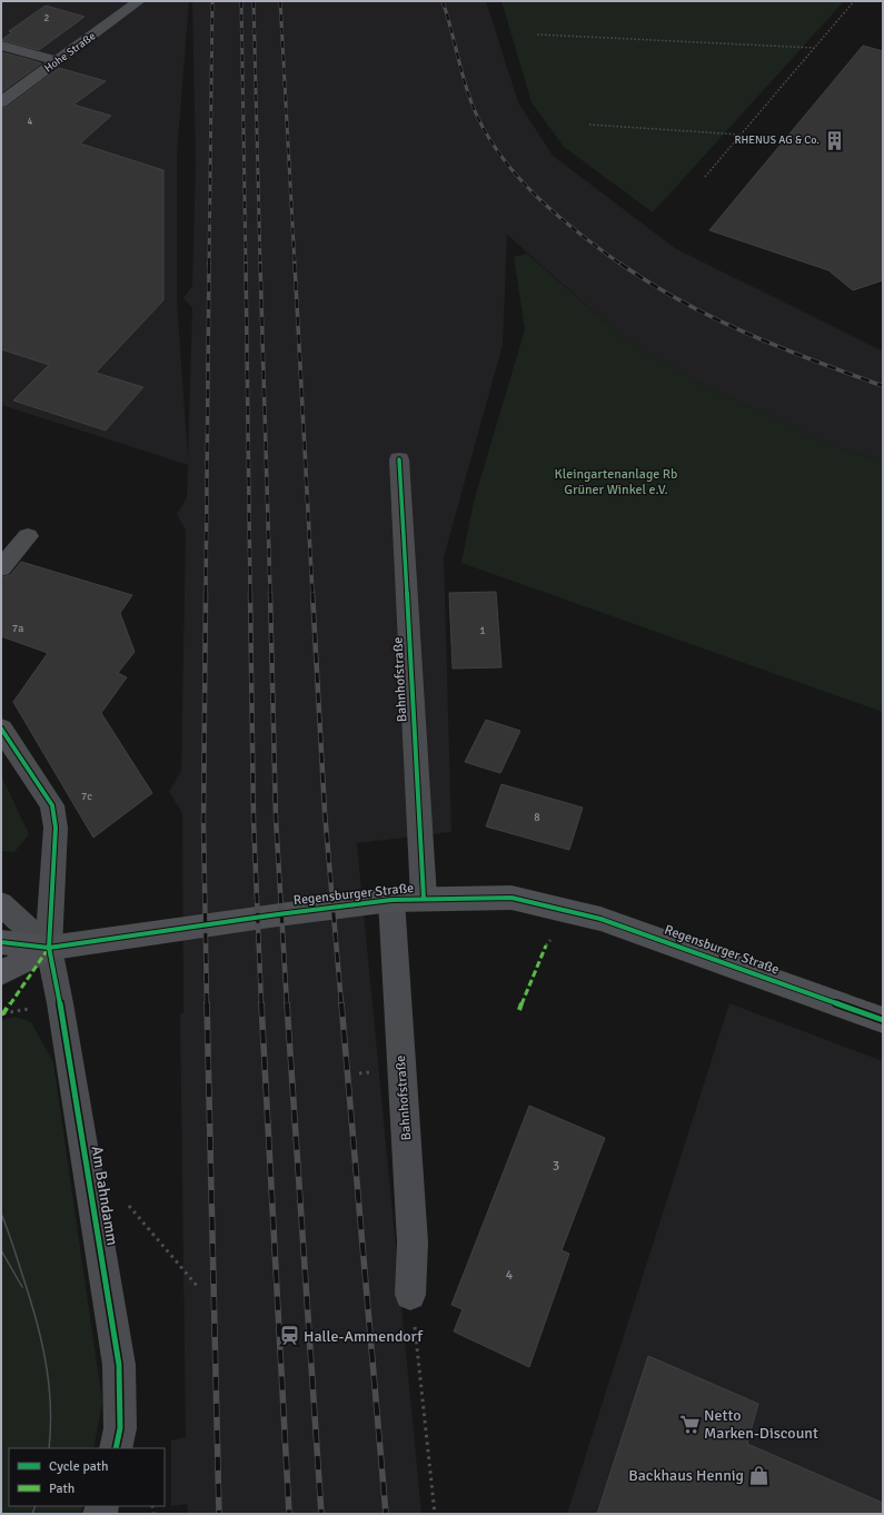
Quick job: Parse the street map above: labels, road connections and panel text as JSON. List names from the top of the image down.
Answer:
{
  "streets": {
    "main road": ["Regensburger Straße"],
    "street": ["Hohe Straße", "Bahnhofstraße", "Am Bahndamm"]
  },
  "crossings": [
    ["Bahnhofstraße", "Regensburger Straße"],
    ["Regensburger Straße", "Am Bahndamm"]
  ],
  "parks": ["Kleingartenanlage Rb Grüner Winkel e.V."],
  "places": {
    "building": ["RHENUS AG & Co."],
    "station": ["Halle-Ammendorf"],
    "supermarket": ["Netto Marken-Discount"],
    "shop": ["Backhaus Hennig"]
  },
  "house_numbers": [
    "2",
    "4",
    "7a",
    "1",
    "7c",
    "8",
    "3",
    "4"
  ],
  "legend": ["Cycle path", "Path"]
}
